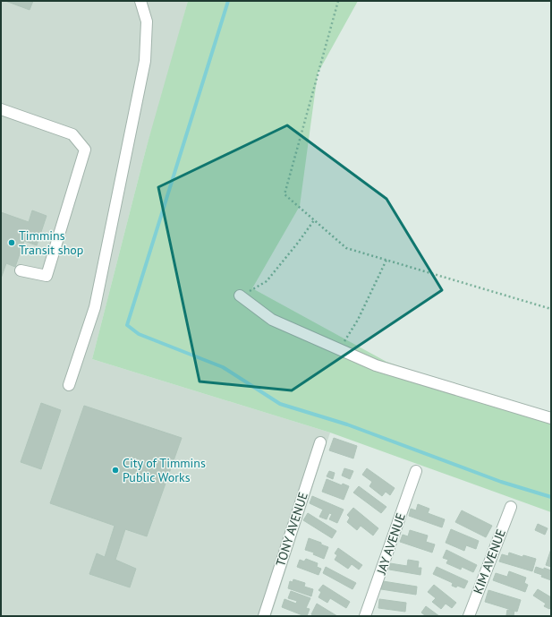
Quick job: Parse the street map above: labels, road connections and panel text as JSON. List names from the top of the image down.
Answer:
{
  "streets": {
    "street": ["TONY AVENUE", "JAY AVENUE", "KIM AVENUE"]
  },
  "places": ["Timmins Transit shop", "City of Timmins Public Works"]
}
